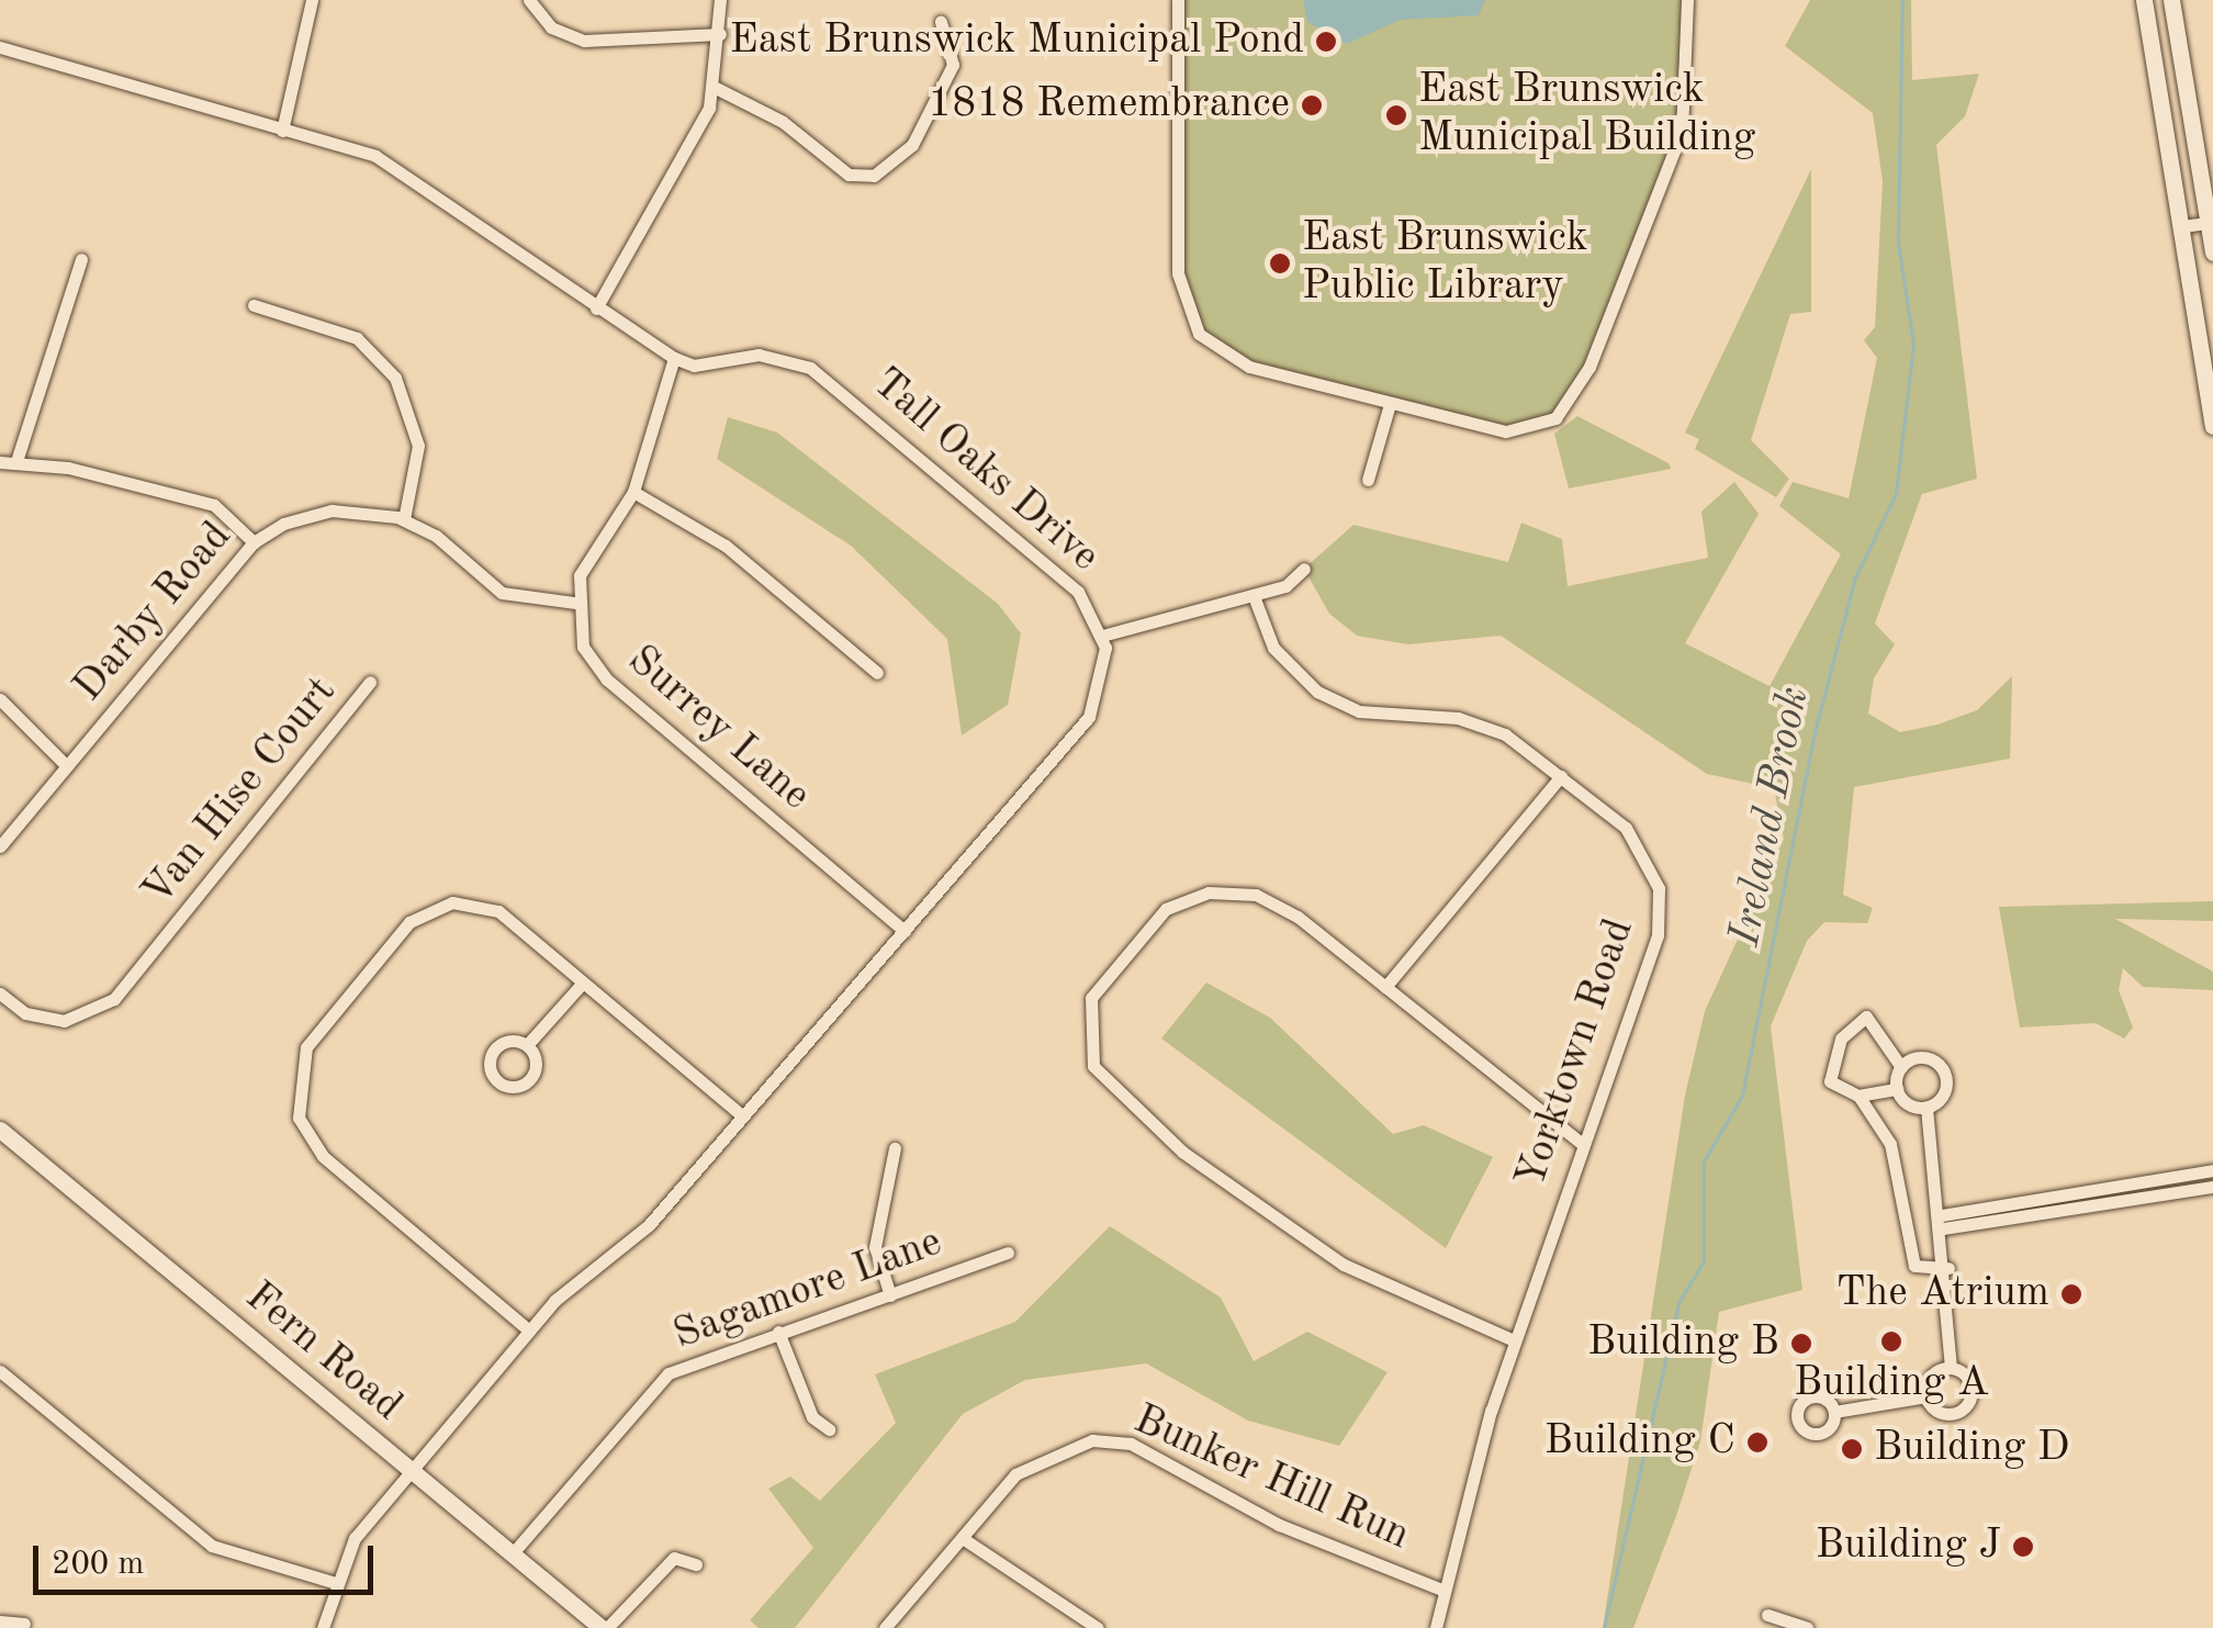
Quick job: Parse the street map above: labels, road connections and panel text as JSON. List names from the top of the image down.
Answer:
{
  "streets": {
    "street": [
      "Tall Oaks Drive",
      "Darby Road",
      "Surrey Lane",
      "Van Hise Court",
      "Yorktown Road",
      "Sagamore Lane",
      "Fern Road",
      "Bunker Hill Run"
    ]
  },
  "crossings": [
    ["Tall Oaks Drive", "Surrey Lane"],
    ["Tall Oaks Drive", "Fern Road"],
    ["Darby Road", "Surrey Lane"],
    ["Yorktown Road", "Bunker Hill Run"],
    ["Sagamore Lane", "Fern Road"]
  ],
  "water": ["Ireland Brook"],
  "places": [
    "East Brunswick Municipal Pond",
    "1818 Remembrance",
    "East Brunswick Municipal Building",
    "East Brunswick Public Library",
    "The Atrium",
    "Building A",
    "Building B",
    "Building C",
    "Building D",
    "Building J"
  ],
  "scale_bar": "200 m"
}
